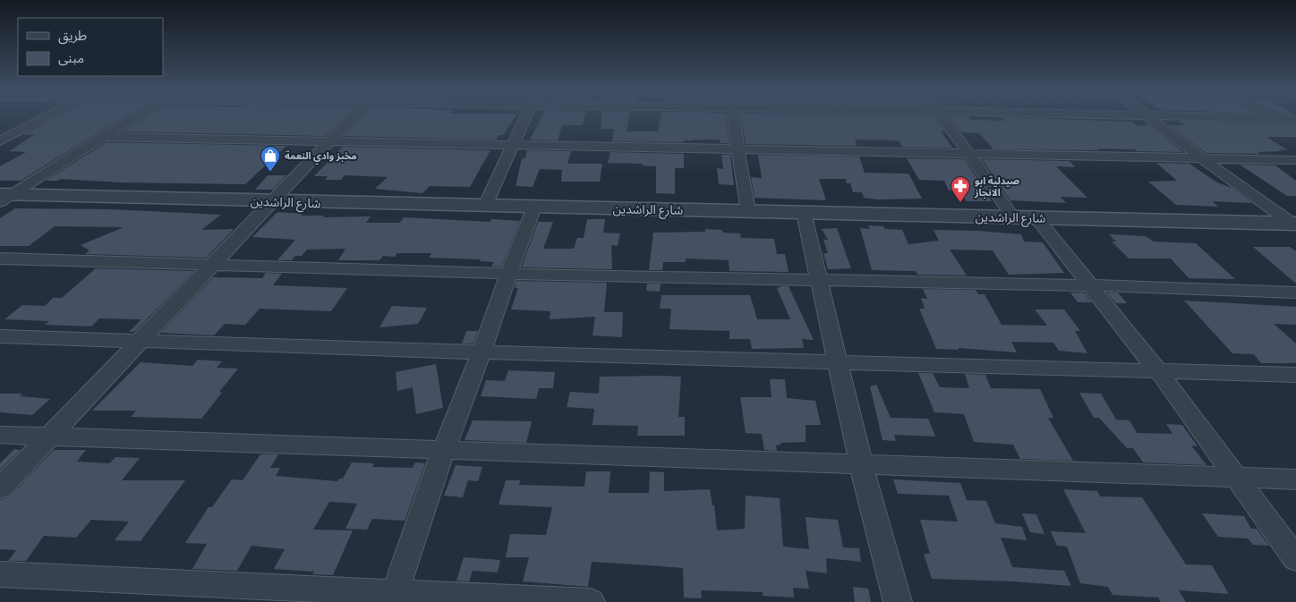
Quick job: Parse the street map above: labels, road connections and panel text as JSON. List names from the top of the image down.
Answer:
{
  "streets": {
    "street": ["شارع الراشدين"]
  },
  "places": {
    "shop": ["مخبز وادي النعمة"],
    "pharmacy": ["صيدلية ابو الانجاز"]
  },
  "legend": ["طريق", "مبنى"]
}
